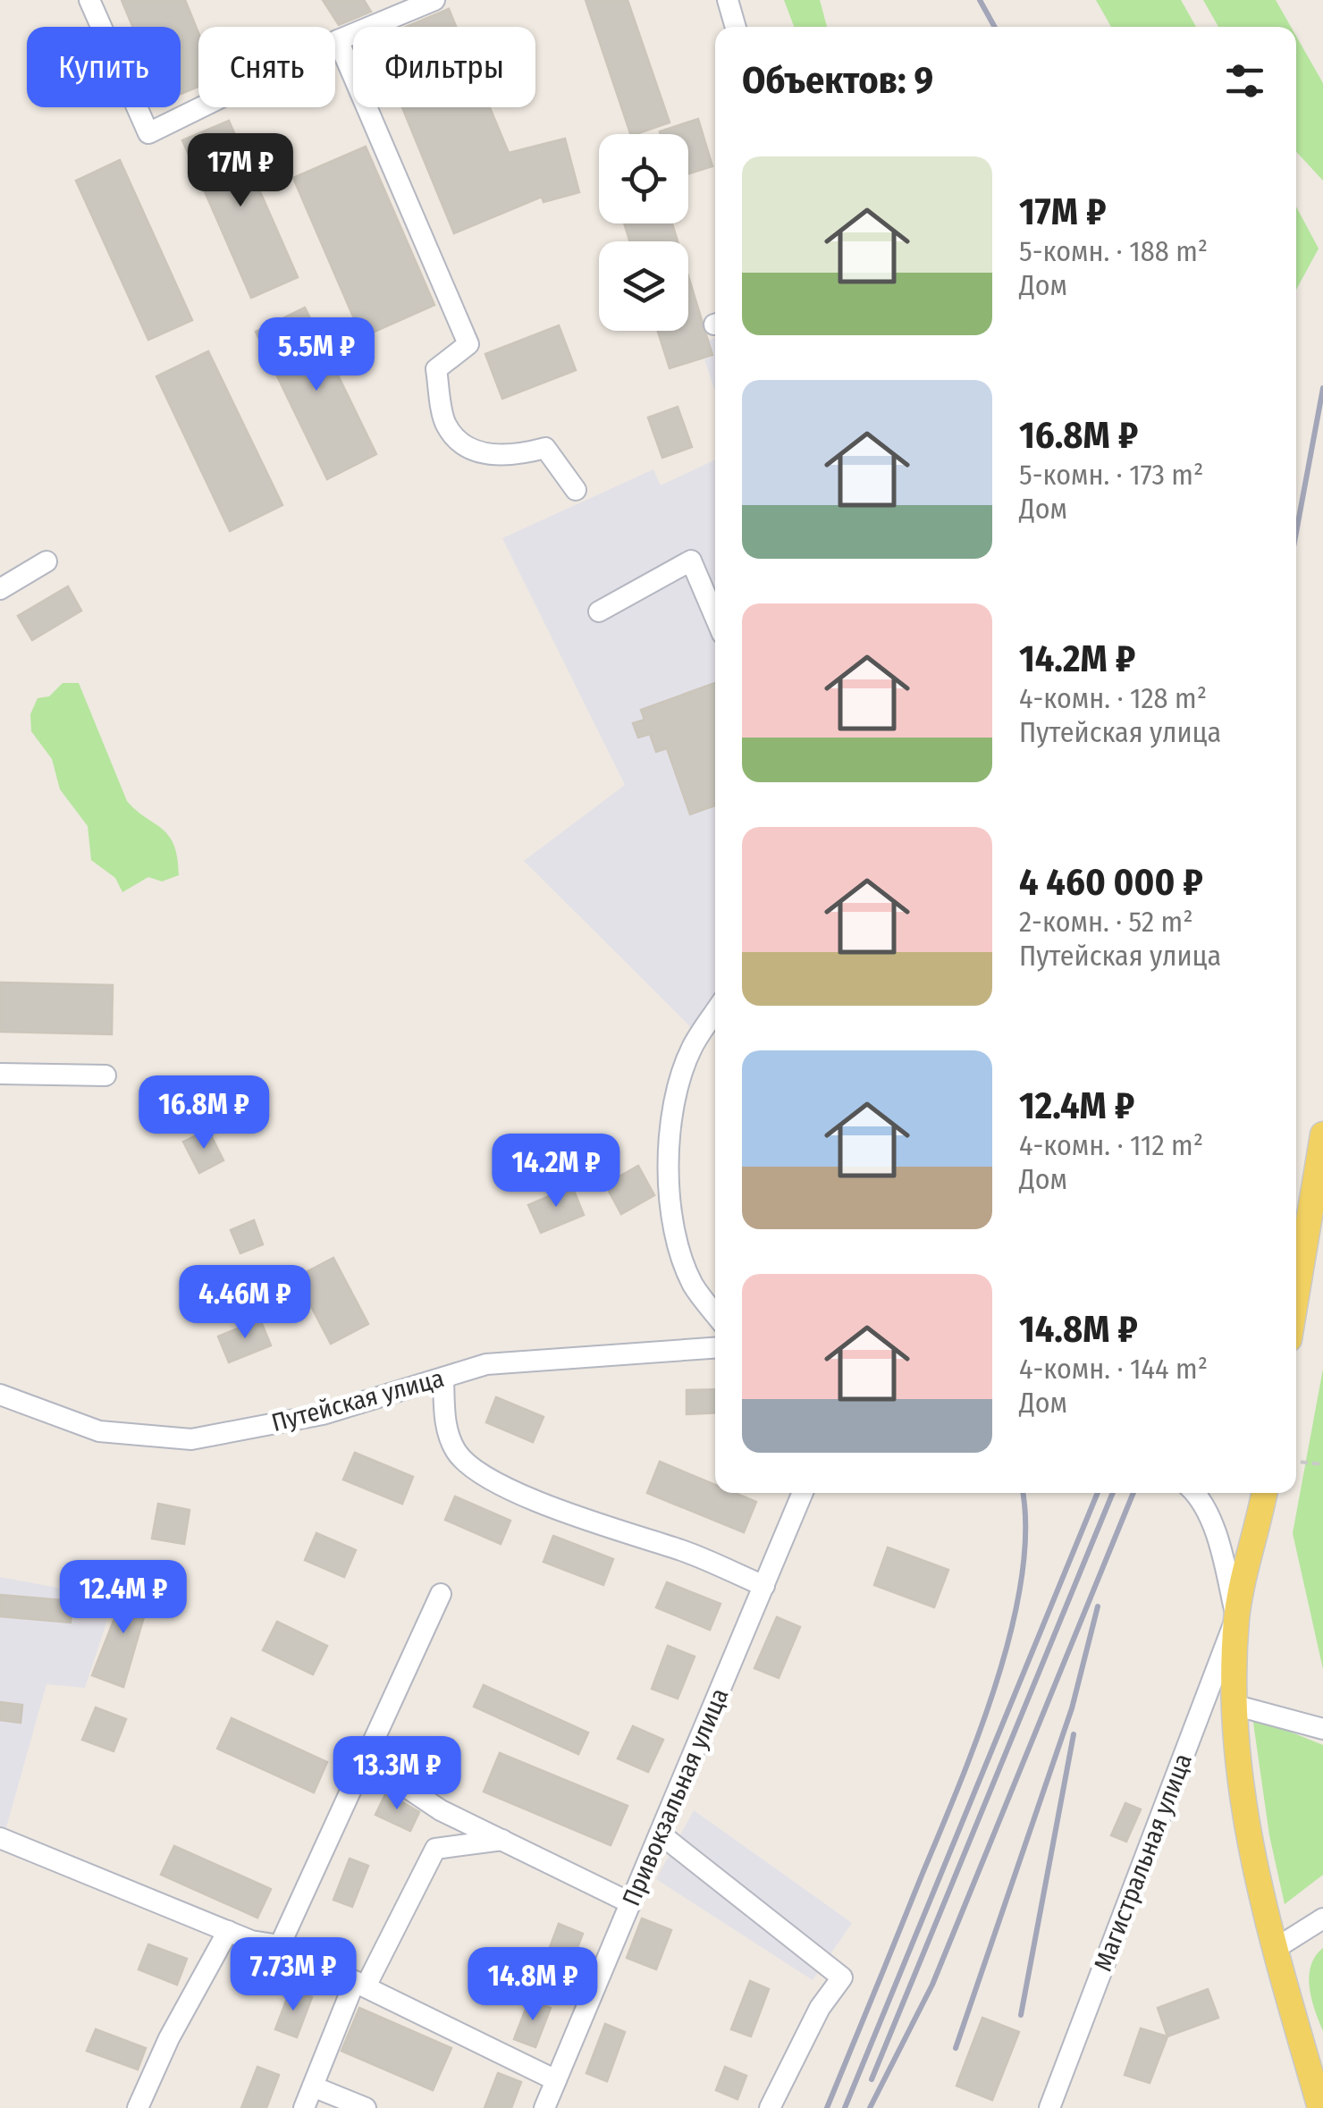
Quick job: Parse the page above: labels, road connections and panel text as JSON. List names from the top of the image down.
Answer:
{
  "streets": {
    "street": ["Путейская улица", "Привокзальная улица", "Магистральная улица"]
  },
  "page": {
    "chip": ["Купить", "Снять", "Фильтры"],
    "heading": "Объектов: 9",
    "price": [
      "17M ₽",
      "5.5M ₽",
      "16.8M ₽",
      "14.2M ₽",
      "4.46M ₽",
      "12.4M ₽",
      "13.3M ₽",
      "7.73M ₽",
      "14.8M ₽"
    ],
    "list": [
      {
        "name": "17M ₽",
        "note": "5-комн. · 188 m² · Дом"
      },
      {
        "name": "16.8M ₽",
        "note": "5-комн. · 173 m² · Дом"
      },
      {
        "name": "14.2M ₽",
        "note": "4-комн. · 128 m² · Путейская улица"
      },
      {
        "name": "4 460 000 ₽",
        "note": "2-комн. · 52 m² · Путейская улица"
      },
      {
        "name": "12.4M ₽",
        "note": "4-комн. · 112 m² · Дом"
      },
      {
        "name": "14.8M ₽",
        "note": "4-комн. · 144 m² · Дом"
      }
    ]
  }
}
